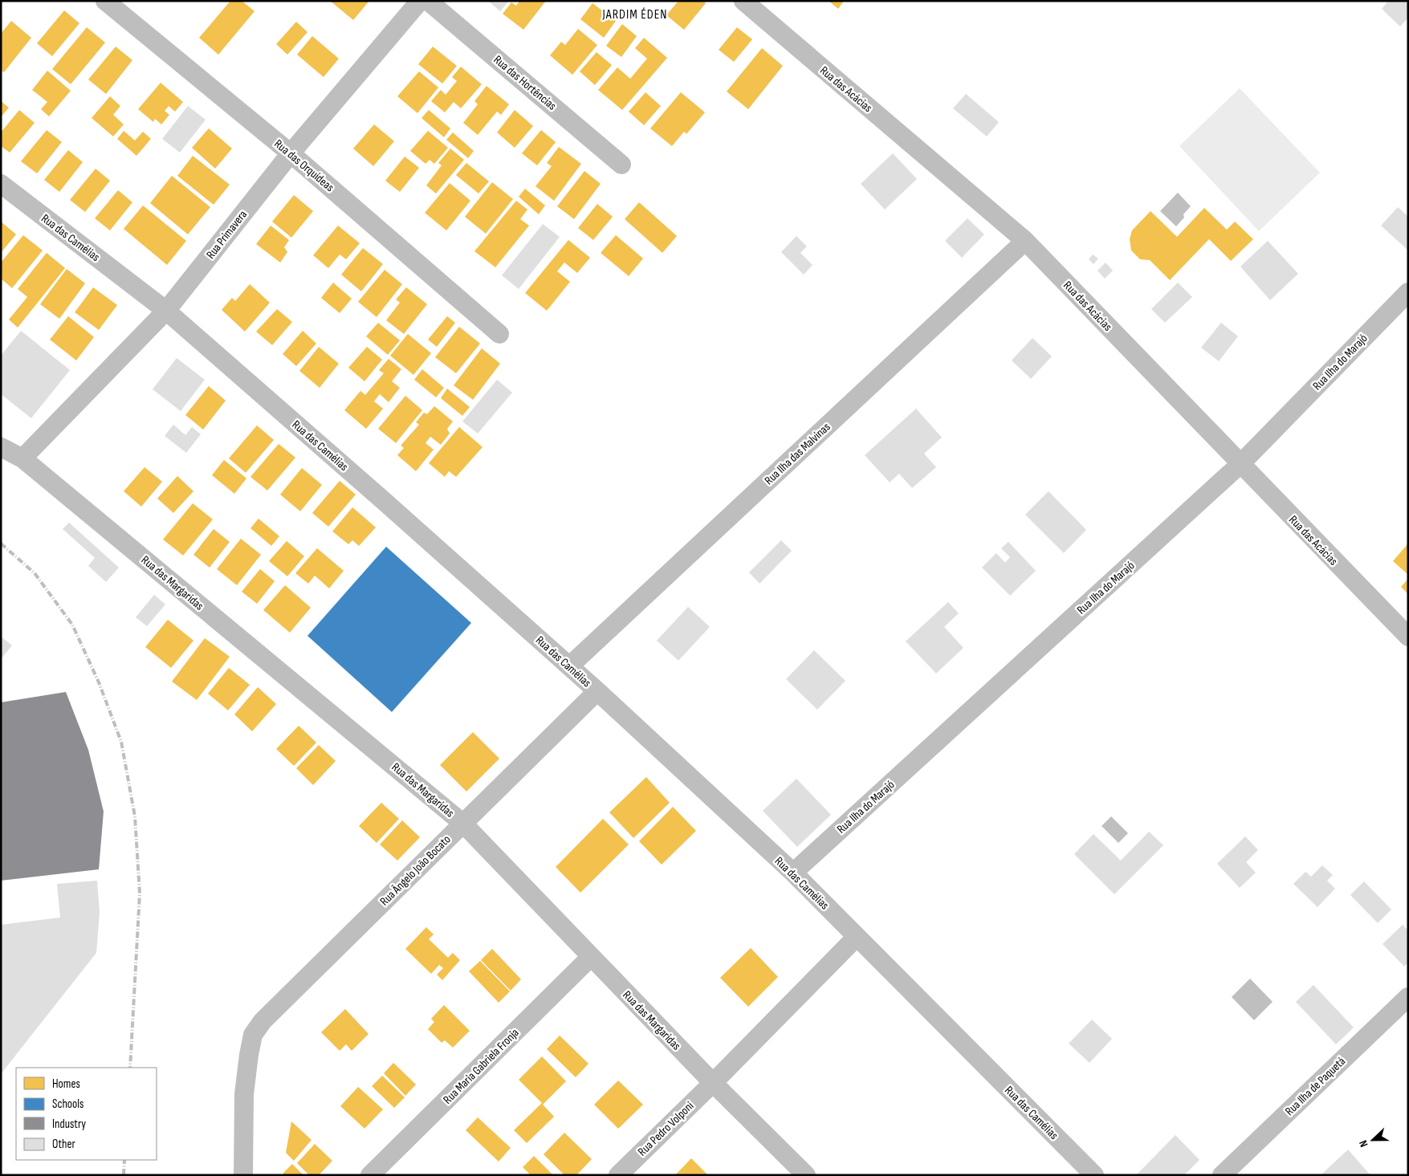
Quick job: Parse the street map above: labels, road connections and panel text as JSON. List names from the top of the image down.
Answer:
{
  "streets": {
    "street": [
      "Rua das Hortências",
      "Rua das Acácias",
      "Rua das Orquídeas",
      "Rua Primavera",
      "Rua das Camélias",
      "Rua Ilha do Marajó",
      "Rua Ilha das Malvinas",
      "Rua das Margaridas",
      "Rua Ângelo João Bocato",
      "Rua Maria Gabriela Fronja",
      "Rua Ilha de Paquetá",
      "Rua Pedro Volponi"
    ]
  },
  "crossings": [
    ["Rua das Acácias", "Rua Ilha do Marajó"],
    ["Rua das Acácias", "Rua Ilha das Malvinas"],
    ["Rua das Orquídeas", "Rua Primavera"],
    ["Rua Primavera", "Rua das Camélias"],
    ["Rua Primavera", "Rua das Margaridas"],
    ["Rua das Camélias", "Rua Ilha do Marajó"],
    ["Rua das Camélias", "Rua Ilha das Malvinas"],
    ["Rua das Camélias", "Rua Ângelo João Bocato"],
    ["Rua das Camélias", "Rua Pedro Volponi"],
    ["Rua das Margaridas", "Rua Ângelo João Bocato"],
    ["Rua das Margaridas", "Rua Maria Gabriela Fronja"],
    ["Rua das Margaridas", "Rua Pedro Volponi"]
  ],
  "districts": ["JARDIM ÉDEN"],
  "legend": [
    "Homes",
    "Schools",
    "Industry",
    "Other"
  ],
  "north": "left"
}
